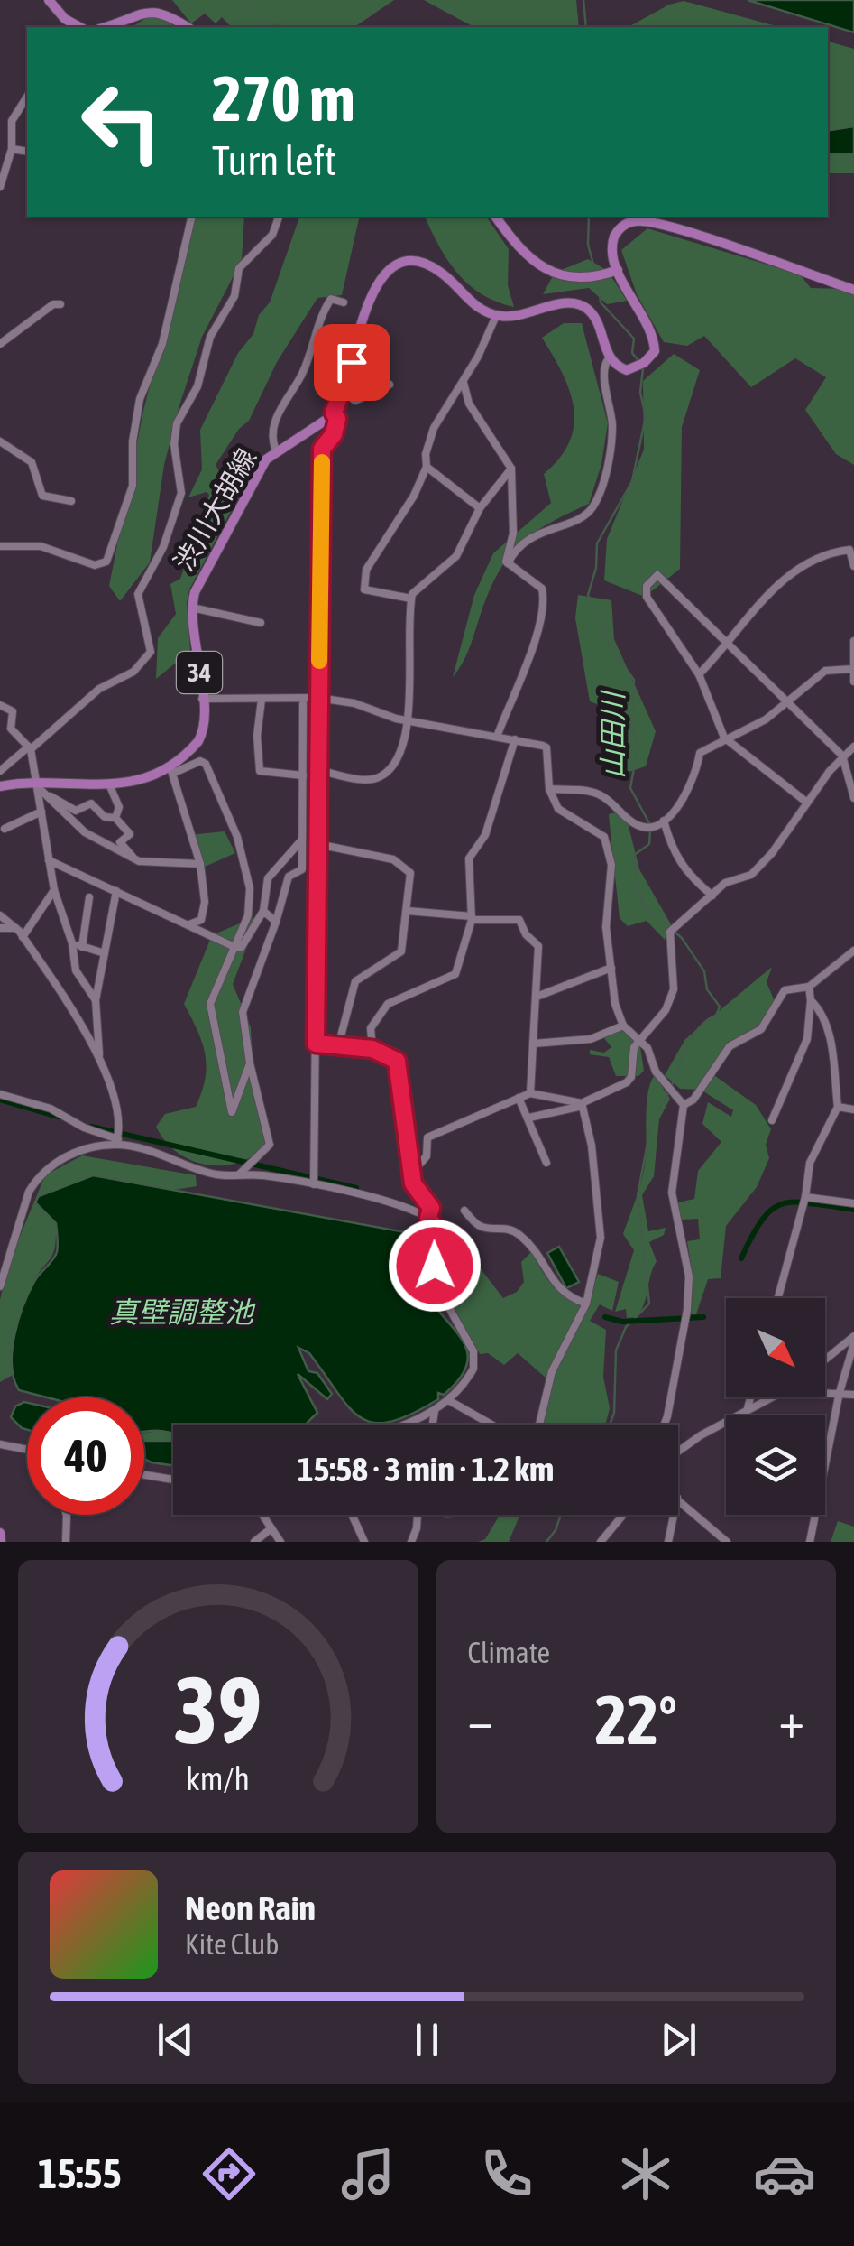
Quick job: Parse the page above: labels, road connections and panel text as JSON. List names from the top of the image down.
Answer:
{
  "streets": {
    "main road": ["渋川大胡線", "34"]
  },
  "crossings": [
    ["渋川大胡線", "34"]
  ],
  "water": ["山田川", "真壁調整池"],
  "north": "bottom right",
  "page": {
    "turn": ["270 m", "Turn left"],
    "limit": "40",
    "trip": "15:58 · 3 min · 1.2 km",
    "tile": "Climate",
    "heat": ["−", "22°", "+"],
    "song": ["Neon Rain", "Kite Club"],
    "tabs": "15:55",
    "gauge": ["39", "km/h"]
  }
}
